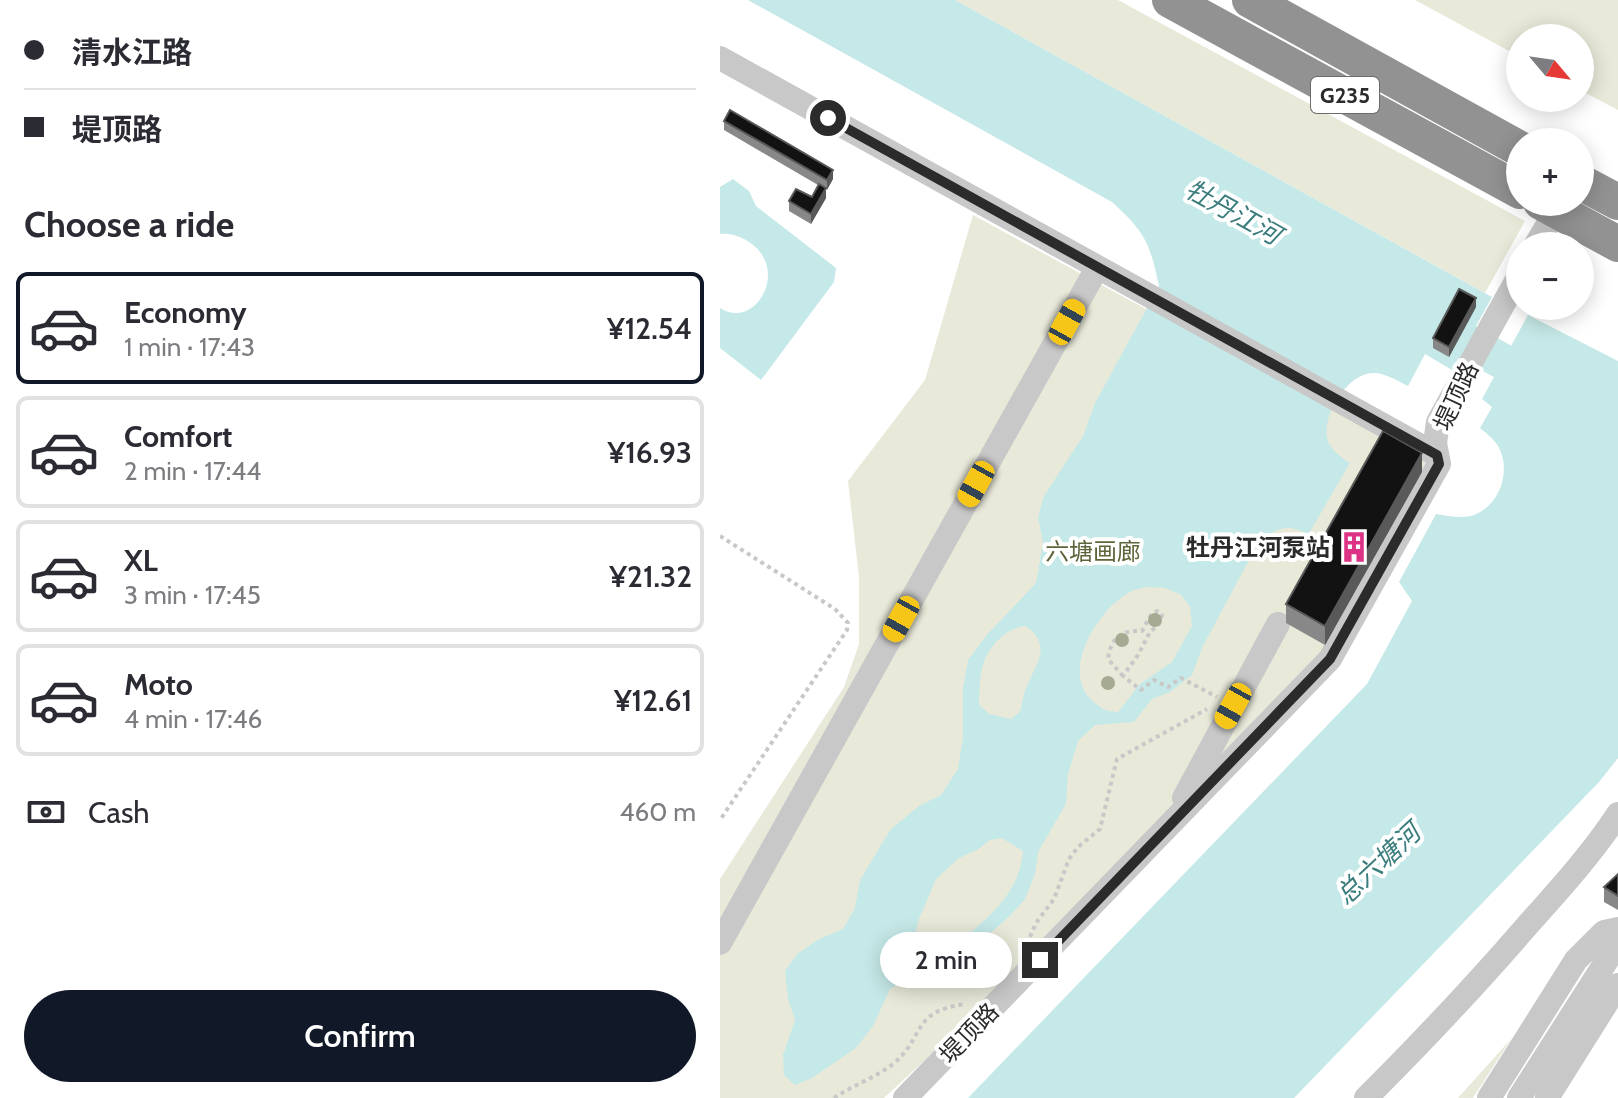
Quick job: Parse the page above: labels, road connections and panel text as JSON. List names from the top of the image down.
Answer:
{
  "streets": {
    "highway": ["G235"],
    "street": ["堤顶路"]
  },
  "water": ["牡丹江河", "总六塘河"],
  "parks": ["六塘画廊"],
  "places": {
    "building": ["牡丹江河泵站"]
  },
  "north": "bottom right",
  "page": {
    "banner": ["清水江路", "堤顶路"],
    "map_buttons": ["+", "−"],
    "heading": "Choose a ride",
    "list": [
      {
        "name": "Economy",
        "note": "1 min · 17:43",
        "value": "¥12.54"
      },
      {
        "name": "Comfort",
        "note": "2 min · 17:44",
        "value": "¥16.93"
      },
      {
        "name": "XL",
        "note": "3 min · 17:45",
        "value": "¥21.32"
      },
      {
        "name": "Moto",
        "note": "4 min · 17:46",
        "value": "¥12.61"
      }
    ],
    "pay": ["Cash", "460 m"],
    "bubble": "2 min",
    "buttons": "Confirm"
  }
}
